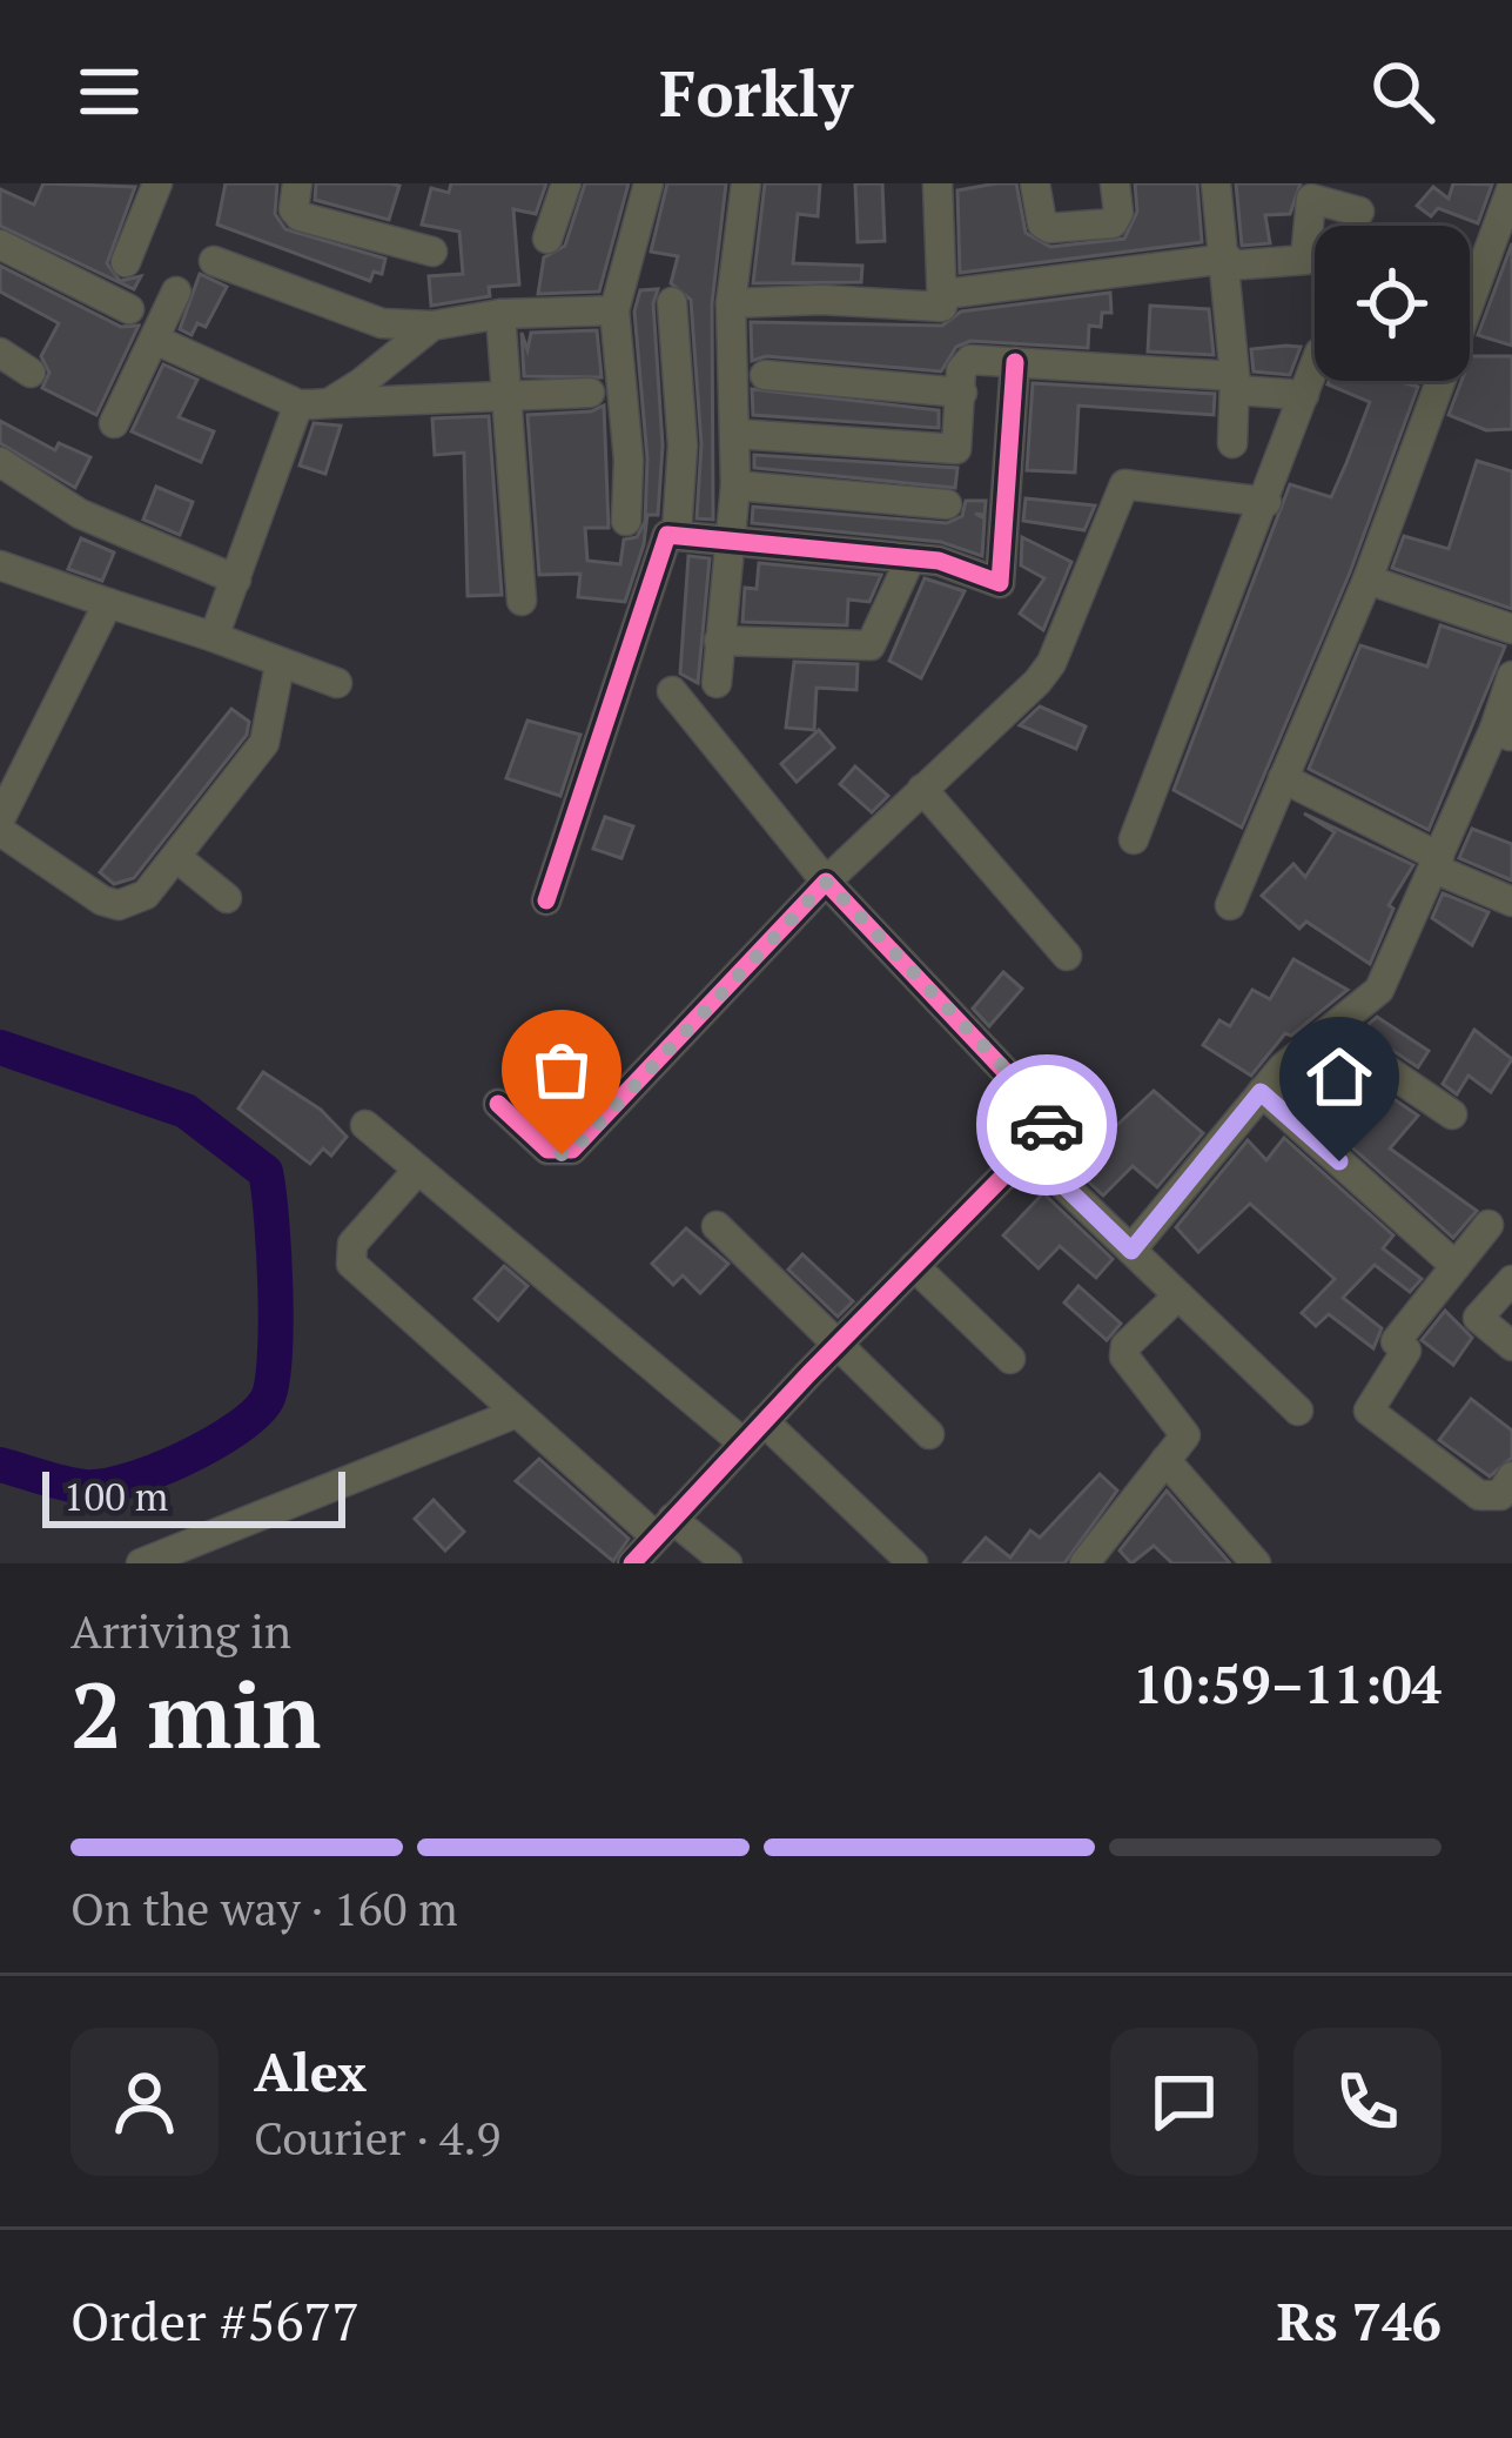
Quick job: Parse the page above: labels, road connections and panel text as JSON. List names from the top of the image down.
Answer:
{
  "scale_bar": "100 m",
  "page": {
    "header": "Forkly",
    "scale": "100 m",
    "heading": ["2 min", "Arriving in", "10:59–11:04"],
    "panel": [
      "Alex",
      "Courier · 4.9",
      "Order #5677",
      "Rs 746"
    ],
    "bar": "On the way · 160 m"
  }
}
